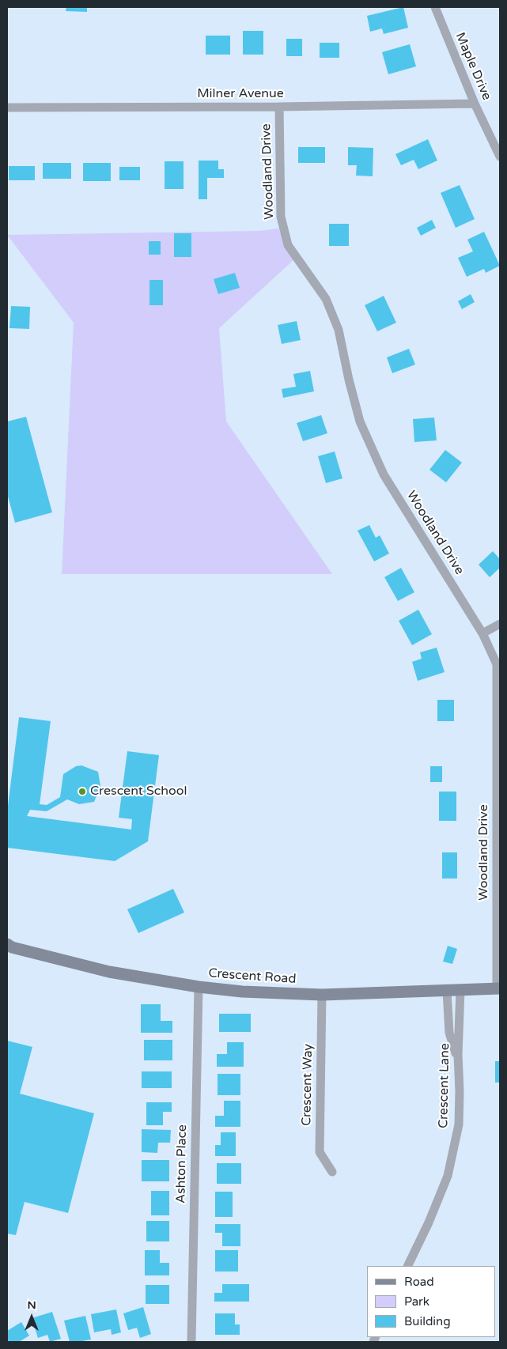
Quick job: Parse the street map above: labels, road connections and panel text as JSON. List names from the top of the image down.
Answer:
{
  "streets": {
    "street": [
      "Maple Drive",
      "Milner Avenue",
      "Woodland Drive",
      "Crescent Road",
      "Crescent Way",
      "Crescent Lane",
      "Ashton Place"
    ]
  },
  "crossings": [
    ["Maple Drive", "Milner Avenue"],
    ["Milner Avenue", "Woodland Drive"],
    ["Woodland Drive", "Crescent Road"],
    ["Crescent Road", "Crescent Way"],
    ["Crescent Road", "Crescent Lane"],
    ["Crescent Road", "Ashton Place"]
  ],
  "places": ["Crescent School"],
  "legend": ["Road", "Park", "Building"],
  "north": "top"
}
